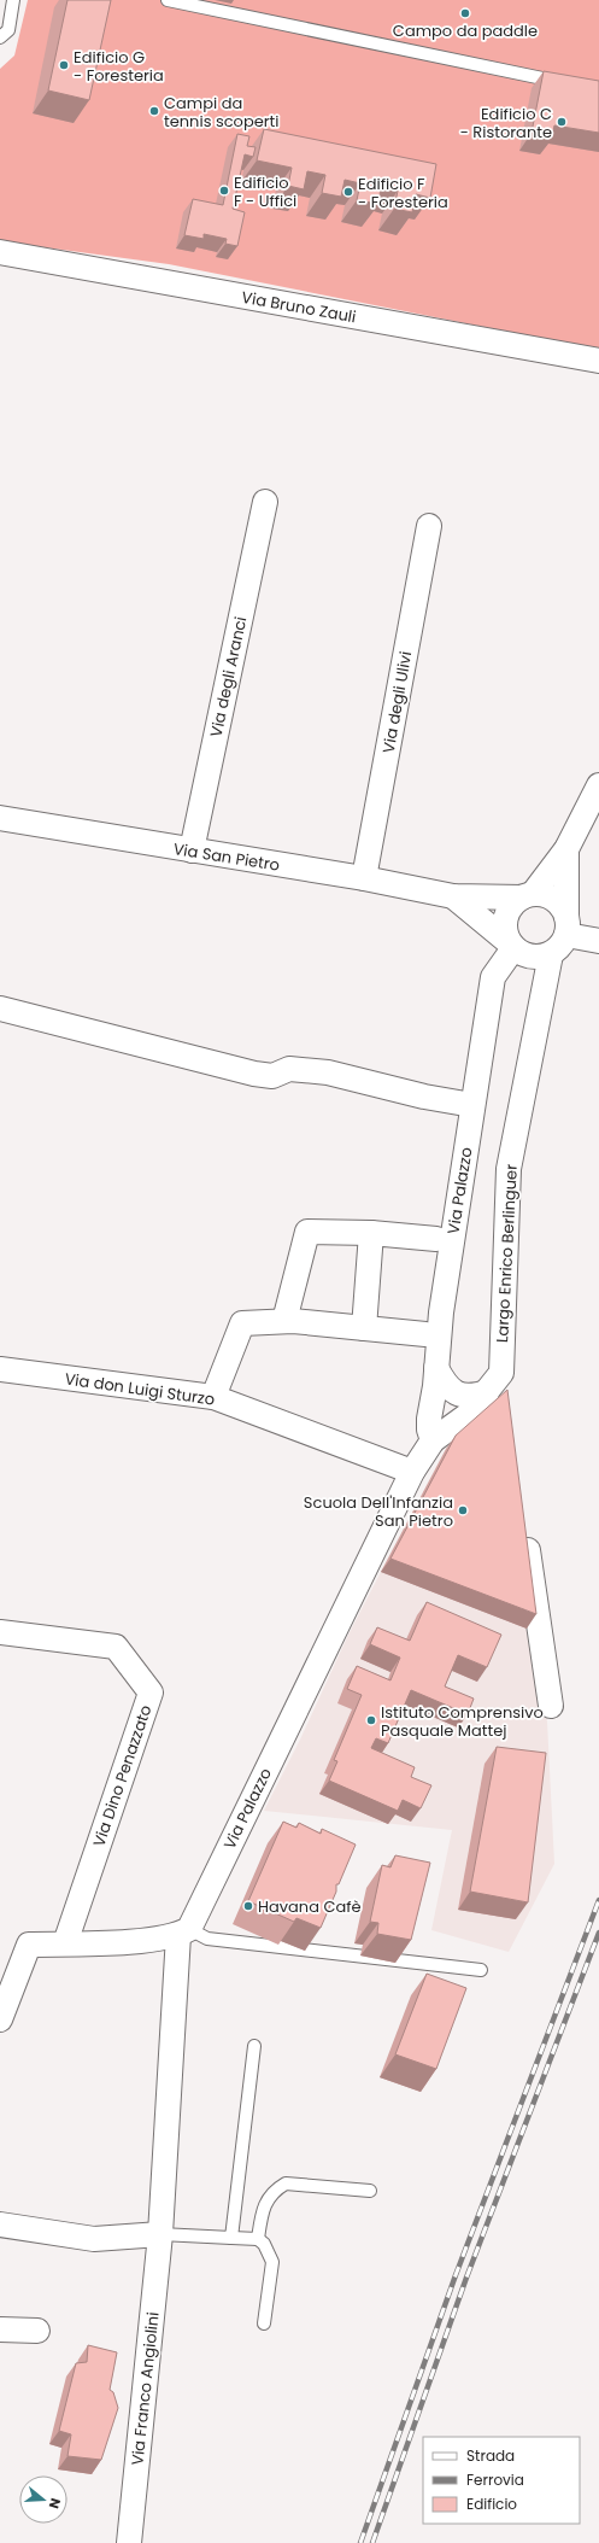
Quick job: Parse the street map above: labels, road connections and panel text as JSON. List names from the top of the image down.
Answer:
{
  "streets": {
    "street": [
      "Via Bruno Zauli",
      "Via degli Aranci",
      "Via degli Ulivi",
      "Via San Pietro",
      "Via Palazzo",
      "Largo Enrico Berlinguer",
      "Via don Luigi Sturzo",
      "Via Dino Penazzato",
      "Via Franco Angiolini"
    ]
  },
  "crossings": [
    ["Via degli Aranci", "Via San Pietro"],
    ["Via degli Ulivi", "Via San Pietro"],
    ["Via San Pietro", "Via Palazzo"],
    ["Via San Pietro", "Largo Enrico Berlinguer"],
    ["Via Palazzo", "Largo Enrico Berlinguer"],
    ["Via Palazzo", "Via don Luigi Sturzo"],
    ["Via Palazzo", "Via Franco Angiolini"]
  ],
  "places": [
    "Campo da paddle",
    "Edificio G - Foresteria",
    "Campi da tennis scoperti",
    "Edificio C - Ristorante",
    "Edificio F - Uffici",
    "Edificio F - Foresteria",
    "Scuola Dell'Infanzia San Pietro",
    "Istituto Comprensivo Pasquale Mattej",
    "Havana Cafè"
  ],
  "legend": ["Strada", "Ferrovia", "Edificio"],
  "north": "right"
}
